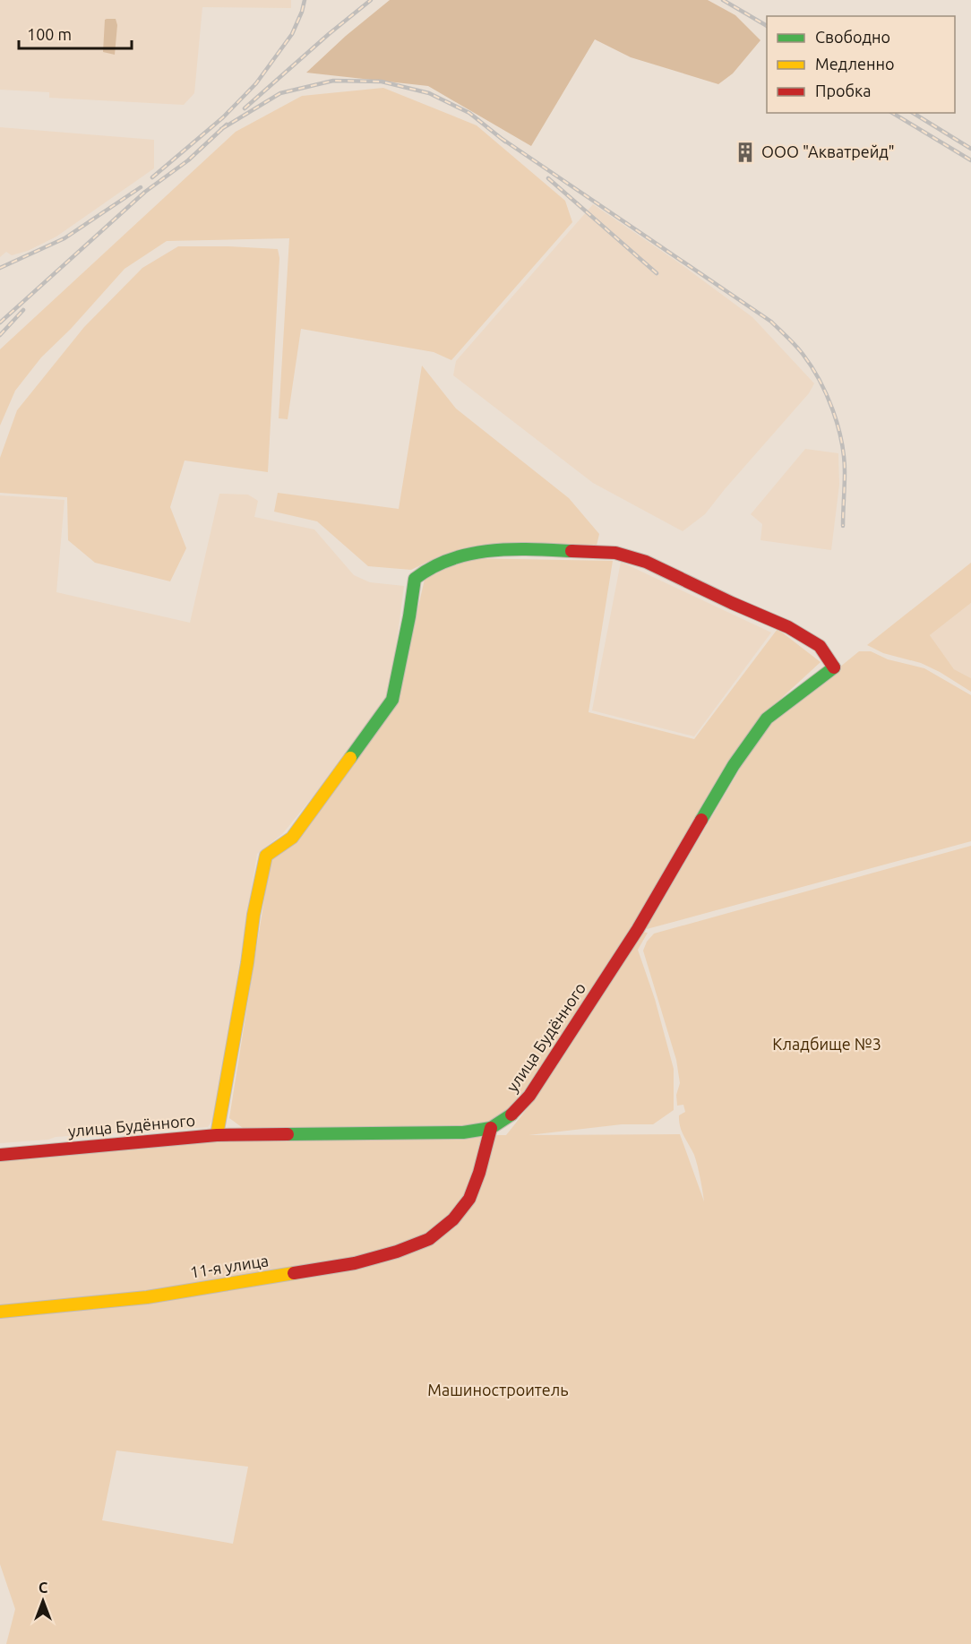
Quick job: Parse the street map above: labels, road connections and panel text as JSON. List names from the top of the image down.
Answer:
{
  "streets": {
    "street": ["улица Будённого", "11-я улица"]
  },
  "crossings": [
    ["улица Будённого", "11-я улица"]
  ],
  "parks": ["Кладбище №3", "Машиностроитель"],
  "places": {
    "building": ["ООО \"Акватрейд\""]
  },
  "legend": ["Свободно", "Медленно", "Пробка"],
  "scale_bar": "100 m",
  "north": "top"
}
